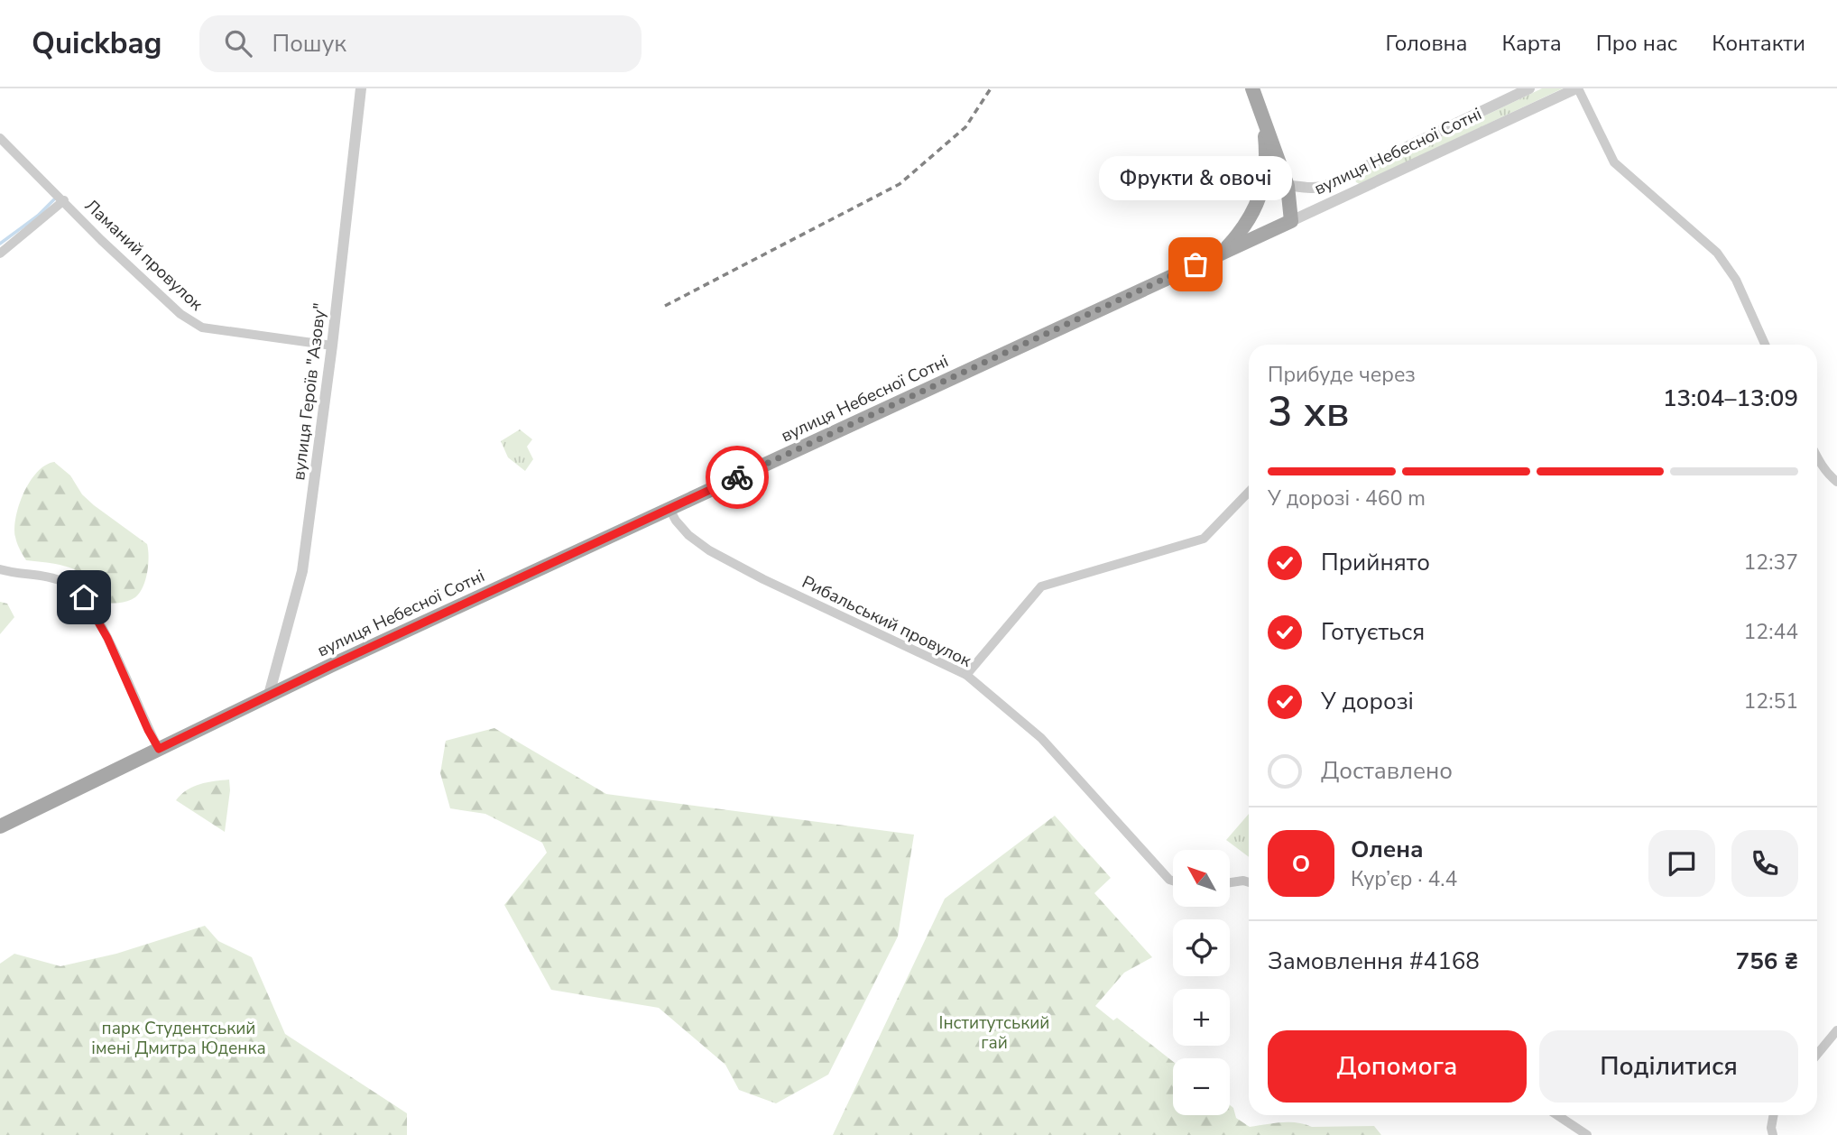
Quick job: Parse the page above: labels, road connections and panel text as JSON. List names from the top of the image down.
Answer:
{
  "streets": {
    "main road": ["вулиця Небесної Сотні"],
    "street": ["Ламаний провулок", "вулиця Героїв \"Азову\"", "Рибальський провулок"]
  },
  "crossings": [
    ["вулиця Небесної Сотні", "вулиця Героїв \"Азову\""],
    ["вулиця Небесної Сотні", "Рибальський провулок"],
    ["Ламаний провулок", "вулиця Героїв \"Азову\""]
  ],
  "parks": ["Інститутський гай", "парк Студентський імені Дмитра Юденка"],
  "places": ["Фрукти & овочі"],
  "north": "top left",
  "page": {
    "header": "Quickbag",
    "search": "Пошук",
    "nav": [
      "Головна",
      "Карта",
      "Про нас",
      "Контакти"
    ],
    "bubble": "Фрукти & овочі",
    "heading": ["3 хв", "Прибуде через", "13:04–13:09"],
    "panel": [
      "Олена",
      "Кур’єр · 4.4",
      "Замовлення #4168",
      "756 ₴"
    ],
    "bar": "У дорозі · 460 m",
    "list": [
      ["Прийнято", "12:37"],
      ["Готується", "12:44"],
      ["У дорозі", "12:51"],
      "Доставлено"
    ],
    "round": "О",
    "map_buttons": ["+", "−"],
    "buttons": ["Допомога", "Поділитися"]
  }
}
